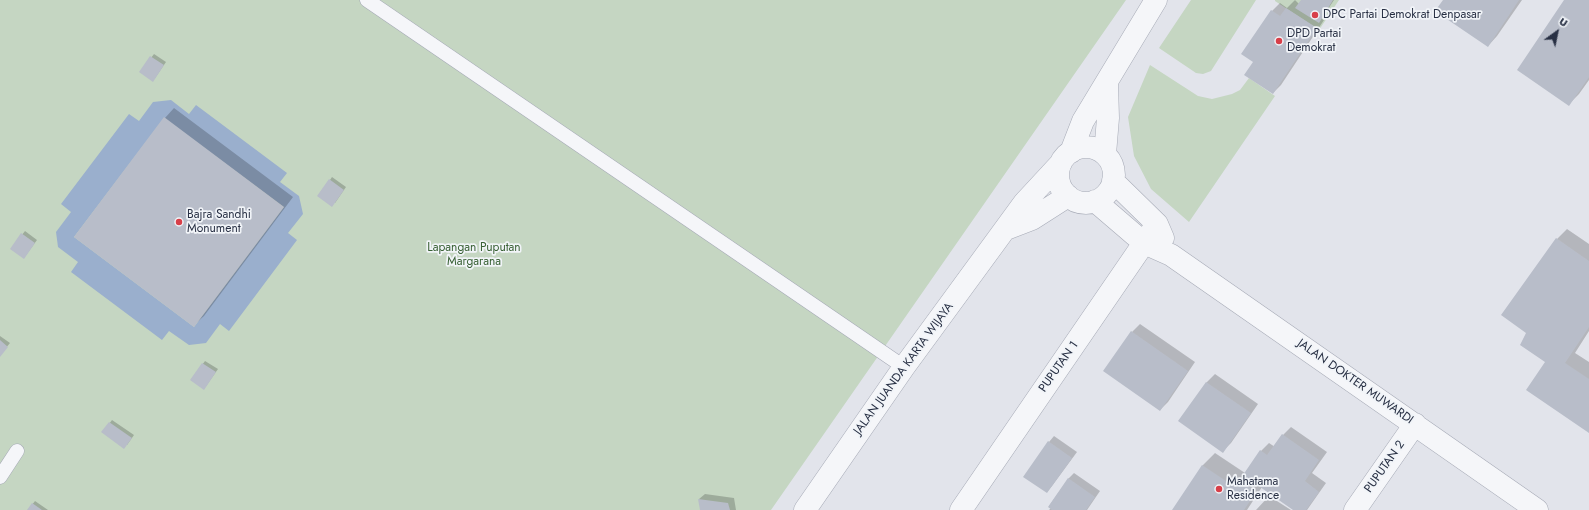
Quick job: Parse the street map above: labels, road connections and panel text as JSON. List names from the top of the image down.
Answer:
{
  "streets": {
    "street": [
      "PUPUTAN 1",
      "JALAN JUANDA KARTA WIJAYA",
      "JALAN DOKTER MUWARDI",
      "PUPUTAN 2"
    ]
  },
  "crossings": [
    ["PUPUTAN 1", "JALAN DOKTER MUWARDI"],
    ["JALAN JUANDA KARTA WIJAYA", "JALAN DOKTER MUWARDI"],
    ["JALAN DOKTER MUWARDI", "PUPUTAN 2"]
  ],
  "parks": ["Lapangan Puputan Margarana"],
  "places": [
    "DPC Partai Demokrat Denpasar",
    "DPD Partai Demokrat",
    "Bajra Sandhi Monument",
    "Mahatama Residence"
  ],
  "north": "top right"
}
